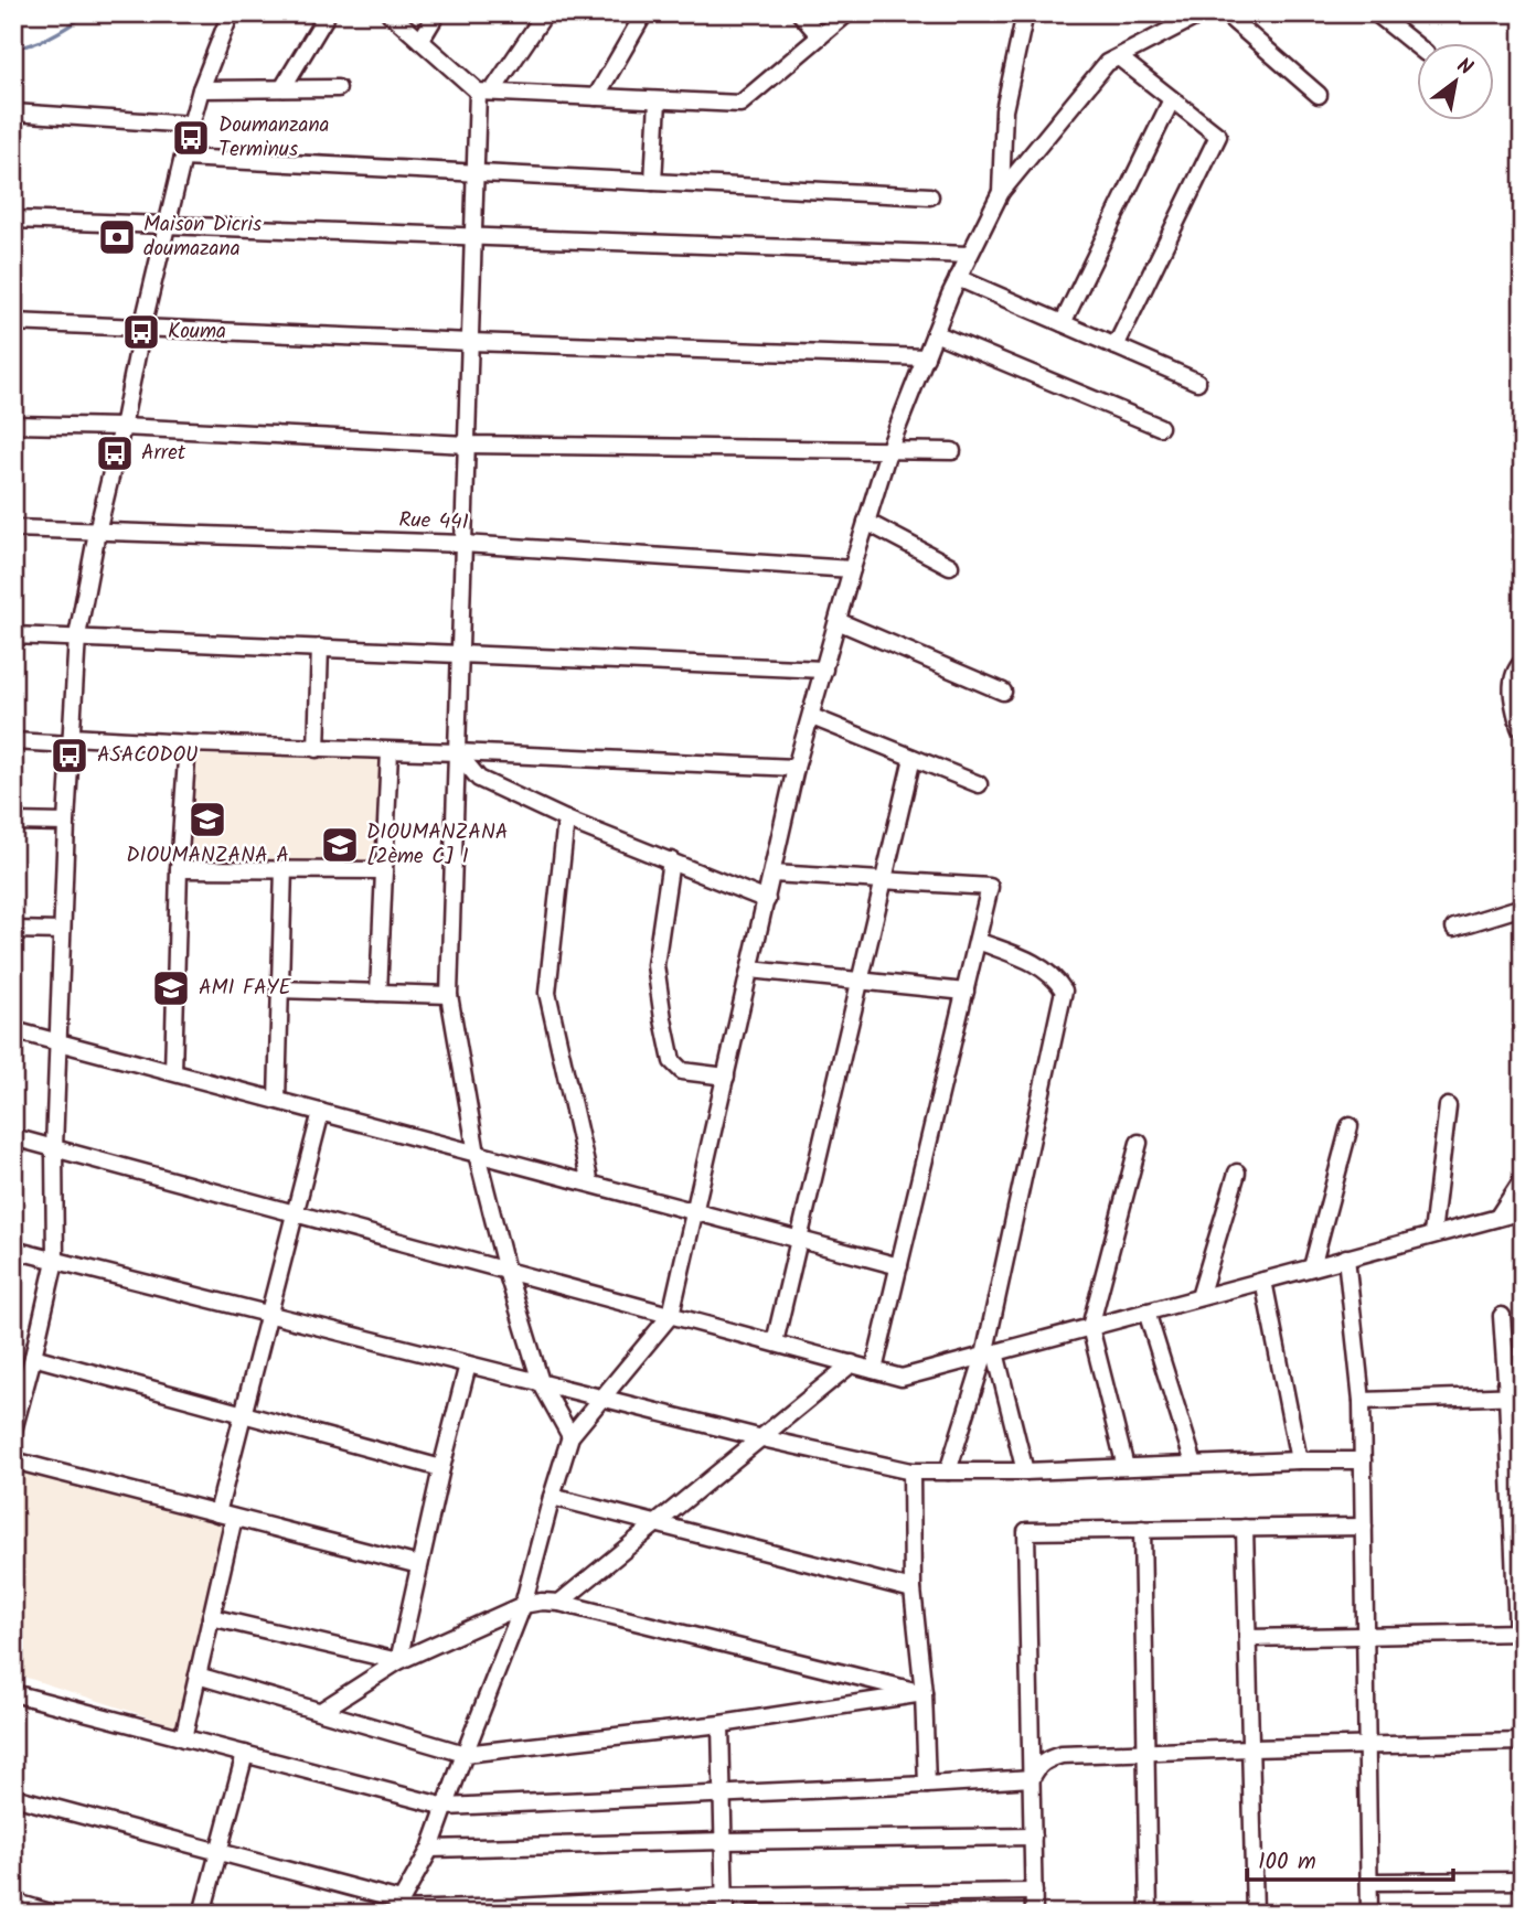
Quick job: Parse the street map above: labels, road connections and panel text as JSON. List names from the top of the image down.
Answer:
{
  "streets": {
    "street": ["Rue 441"]
  },
  "places": {
    "bus stop": [
      "Doumanzana Terminus",
      "Kouma",
      "Arret",
      "ASACODOU"
    ],
    "bank": ["Maison Dicris doumazana"],
    "school or university": ["DIOUMANZANA A", "DIOUMANZANA [2ème C] I", "AMI FAYE"]
  },
  "scale_bar": "100 m",
  "north": "top right"
}
